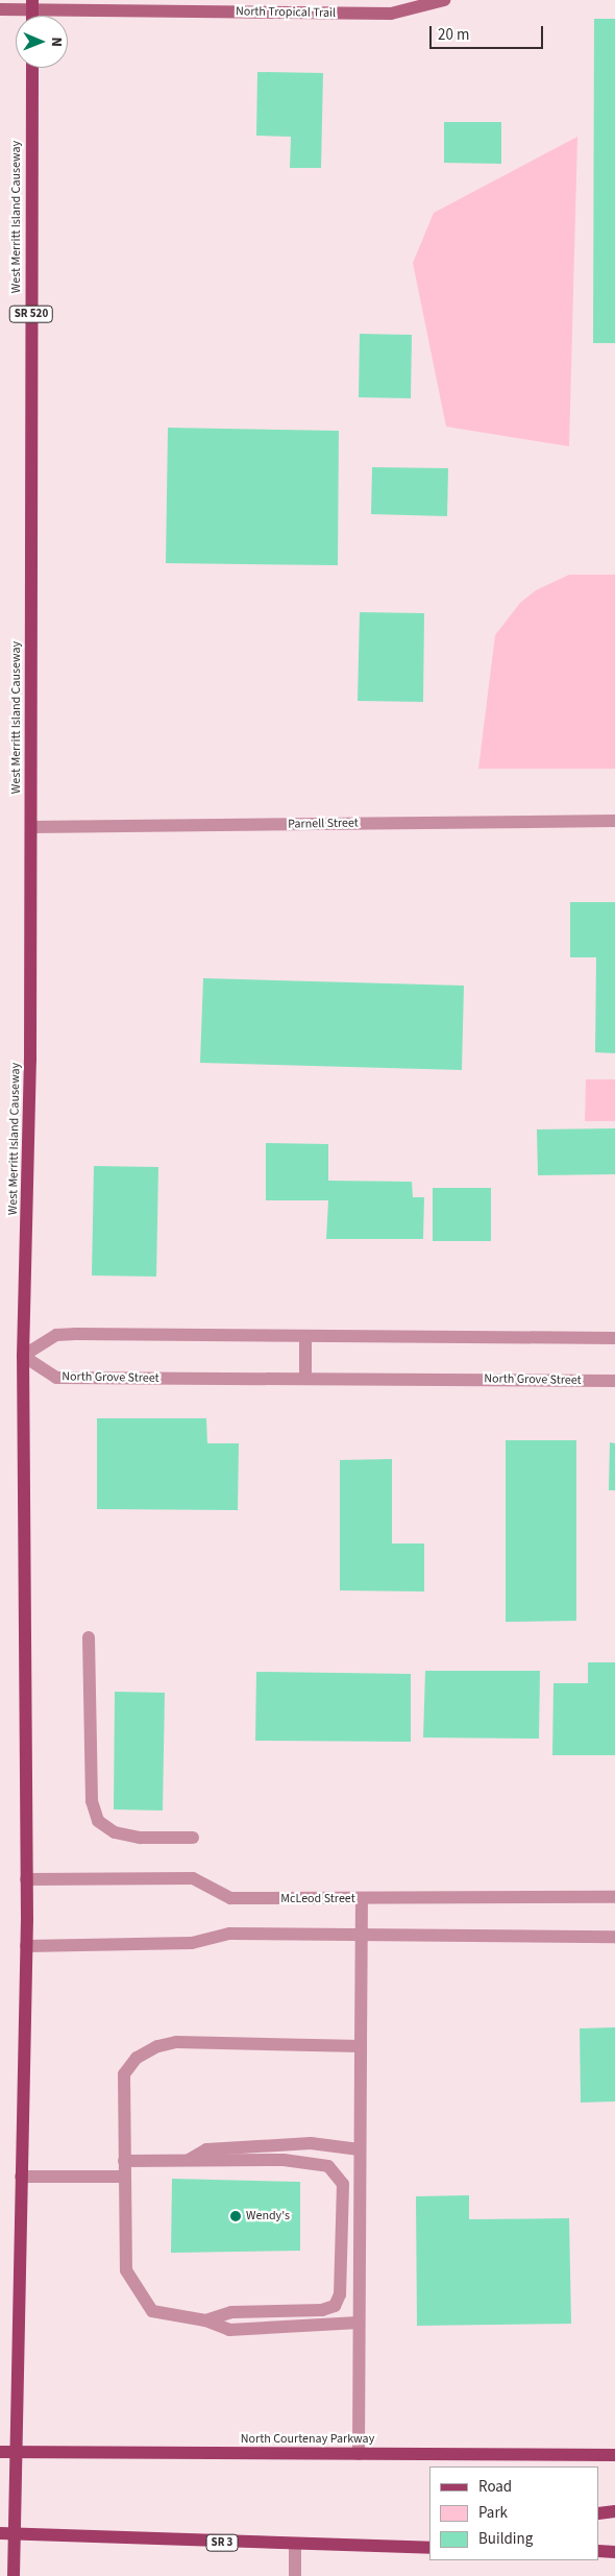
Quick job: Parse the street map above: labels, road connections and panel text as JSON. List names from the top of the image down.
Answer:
{
  "streets": {
    "main road": [
      "West Merritt Island Causeway",
      "SR 520",
      "North Courtenay Parkway",
      "SR 3"
    ],
    "street": [
      "North Tropical Trail",
      "Parnell Street",
      "North Grove Street",
      "McLeod Street"
    ]
  },
  "crossings": [
    ["West Merritt Island Causeway", "SR 520"],
    ["West Merritt Island Causeway", "Parnell Street"],
    ["West Merritt Island Causeway", "North Grove Street"],
    ["West Merritt Island Causeway", "McLeod Street"],
    ["West Merritt Island Causeway", "North Courtenay Parkway"],
    ["West Merritt Island Causeway", "SR 3"],
    ["SR 520", "SR 3"]
  ],
  "places": ["Wendy's"],
  "legend": ["Road", "Park", "Building"],
  "scale_bar": "20 m",
  "north": "right"
}
